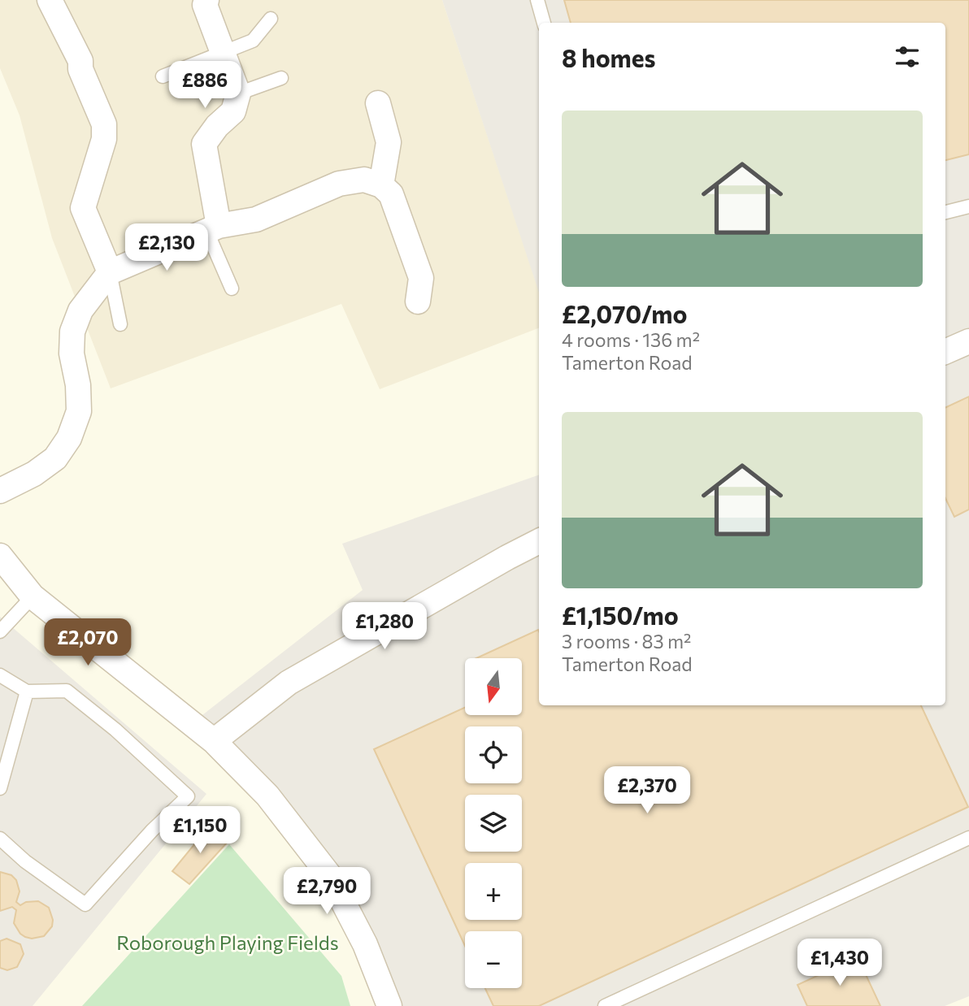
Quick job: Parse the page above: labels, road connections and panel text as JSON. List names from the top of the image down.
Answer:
{
  "parks": ["Roborough Playing Fields"],
  "north": "bottom",
  "page": {
    "heading": "8 homes",
    "price": [
      "£886",
      "£2,130",
      "£1,280",
      "£2,070",
      "£2,370",
      "£1,150",
      "£2,790",
      "£1,430"
    ],
    "list": [
      {
        "name": "£2,070/mo",
        "note": "4 rooms · 136 m² · Tamerton Road"
      },
      {
        "name": "£1,150/mo",
        "note": "3 rooms · 83 m² · Tamerton Road"
      }
    ],
    "map_buttons": ["+", "−"]
  }
}
